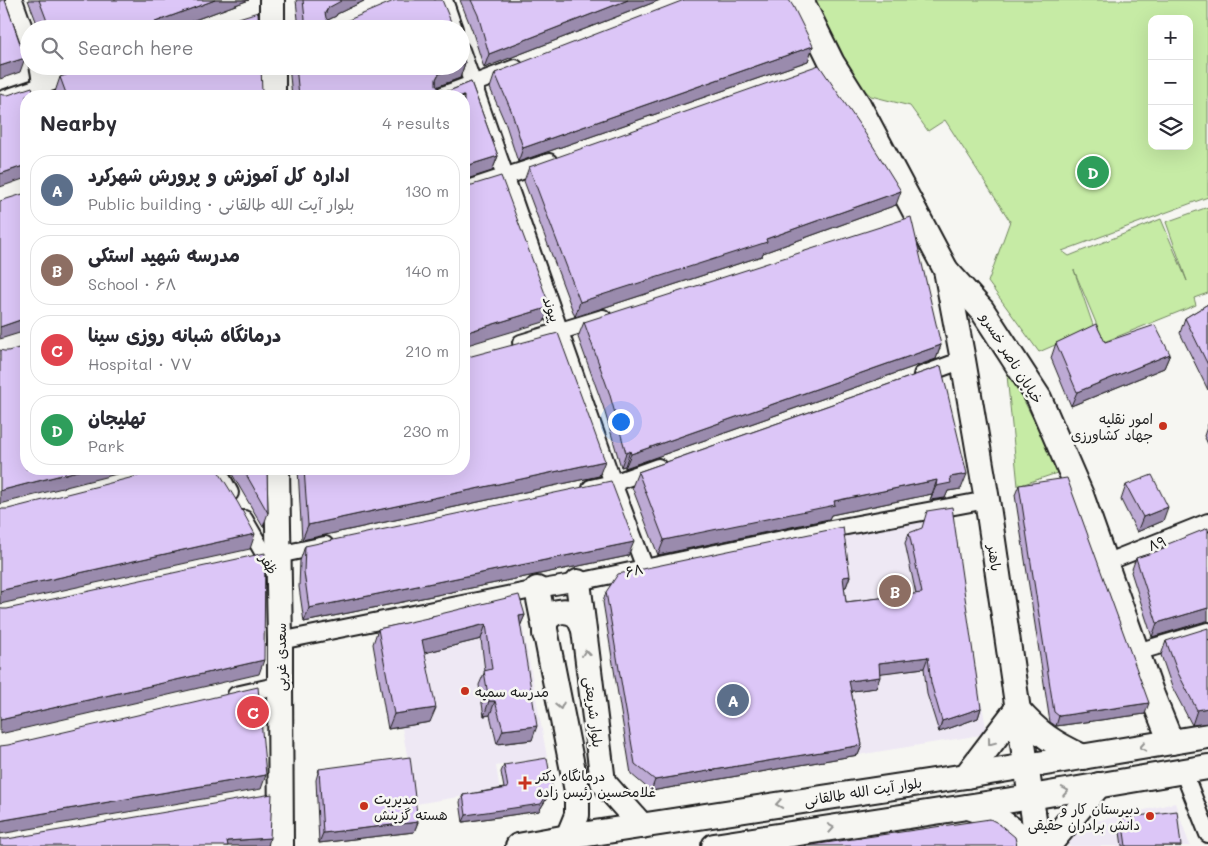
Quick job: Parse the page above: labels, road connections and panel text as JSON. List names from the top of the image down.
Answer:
{
  "streets": {
    "main road": [
      "خیابان ناصر خسرو",
      "باهنر",
      "سعدی غربی",
      "بلوار شریعتی",
      "بلوار آیت الله طالقانی"
    ],
    "street": [
      "پیوند",
      "۸۹",
      "ظفر",
      "۶۸"
    ]
  },
  "crossings": [
    ["پیوند", "۶۸"],
    ["خیابان ناصر خسرو", "۸۹"],
    ["خیابان ناصر خسرو", "باهنر"],
    ["خیابان ناصر خسرو", "بلوار آیت الله طالقانی"],
    ["باهنر", "۶۸"],
    ["باهنر", "بلوار آیت الله طالقانی"],
    ["ظفر", "سعدی غربی"],
    ["۶۸", "سعدی غربی"],
    ["۶۸", "بلوار شریعتی"]
  ],
  "places": {
    "other": [
      "امور نقلیه جهاد کشاورزی",
      "مدرسه سمیه",
      "مدیریت هسته گزینش",
      "دبیرستان کار و دانش برادران حقیقی"
    ],
    "health": ["درمانگاه دکتر غلامحسین رئیس زاده"]
  },
  "page": {
    "map_buttons": ["+", "−"],
    "search": "Search here",
    "heading": ["Nearby", "4 results"],
    "pins": [
      "D",
      "B",
      "A",
      "C"
    ],
    "list": [
      {
        "mark": "A",
        "name": "اداره کل آموزش و پرورش شهرکرد",
        "note": "Public building · بلوار آیت الله طالقانی",
        "value": "130 m"
      },
      {
        "mark": "B",
        "name": "مدرسه شهید استکی",
        "note": "School · ۶۸",
        "value": "140 m"
      },
      {
        "mark": "C",
        "name": "درمانگاه شبانه روزی سینا",
        "note": "Hospital · ۷۷",
        "value": "210 m"
      },
      {
        "mark": "D",
        "name": "تهلیجان",
        "note": "Park",
        "value": "230 m"
      }
    ]
  }
}
